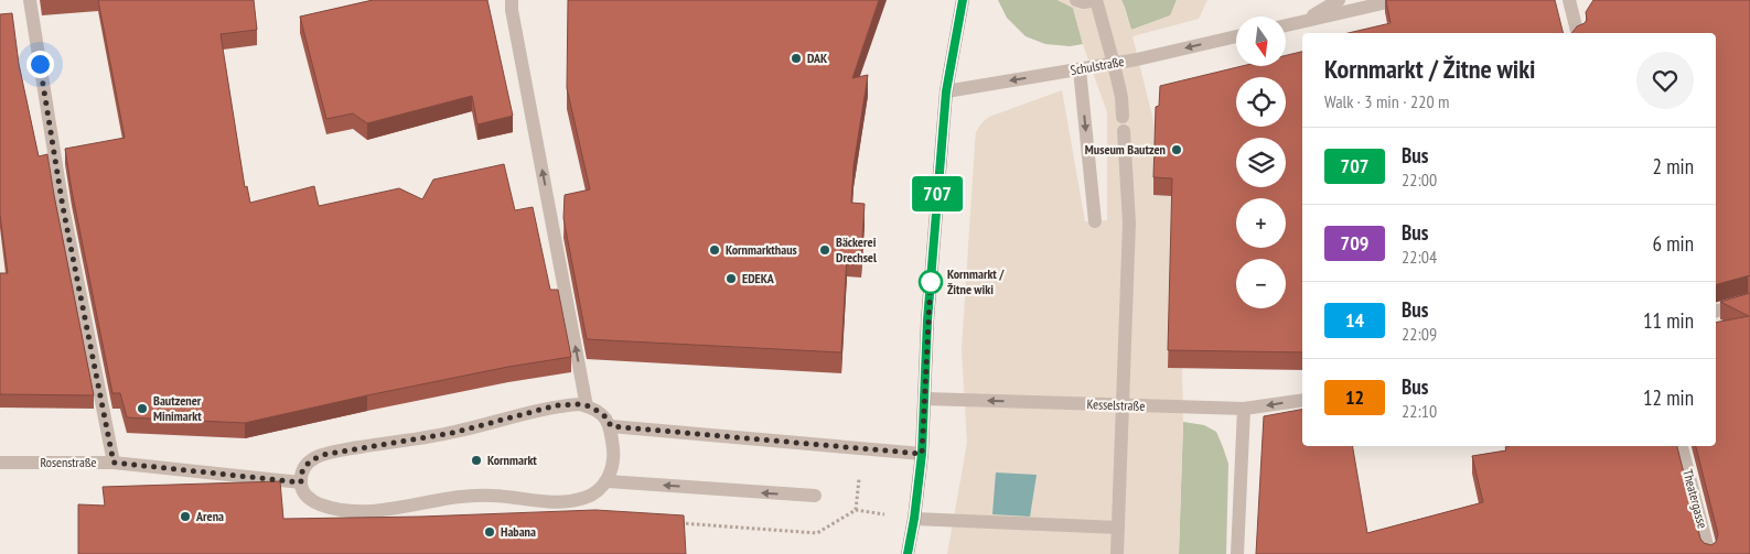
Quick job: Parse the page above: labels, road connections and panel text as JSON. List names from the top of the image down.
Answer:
{
  "streets": {
    "street": [
      "Schulstraße",
      "Kesselstraße",
      "Rosenstraße",
      "Theatergasse"
    ]
  },
  "one_way": ["Schulstraße"],
  "places": [
    "DAK",
    "Museum Bautzen",
    "Kornmarkthaus",
    "Bäckerei Drechsel",
    "EDEKA",
    "Kornmarkt / Žitne wiki",
    "Bautzener Minimarkt",
    "Kornmarkt",
    "Arena",
    "Habana"
  ],
  "lines": ["bus line 707"],
  "north": "bottom",
  "page": {
    "on_map": "707",
    "map_buttons": ["+", "−"],
    "heading": ["Kornmarkt / Žitne wiki", "Walk · 3 min · 220 m"],
    "list": [
      {
        "mark": "707",
        "name": "Bus",
        "note": "22:00",
        "value": "2 min"
      },
      {
        "mark": "709",
        "name": "Bus",
        "note": "22:04",
        "value": "6 min"
      },
      {
        "mark": "14",
        "name": "Bus",
        "note": "22:09",
        "value": "11 min"
      },
      {
        "mark": "12",
        "name": "Bus",
        "note": "22:10",
        "value": "12 min"
      }
    ]
  }
}
